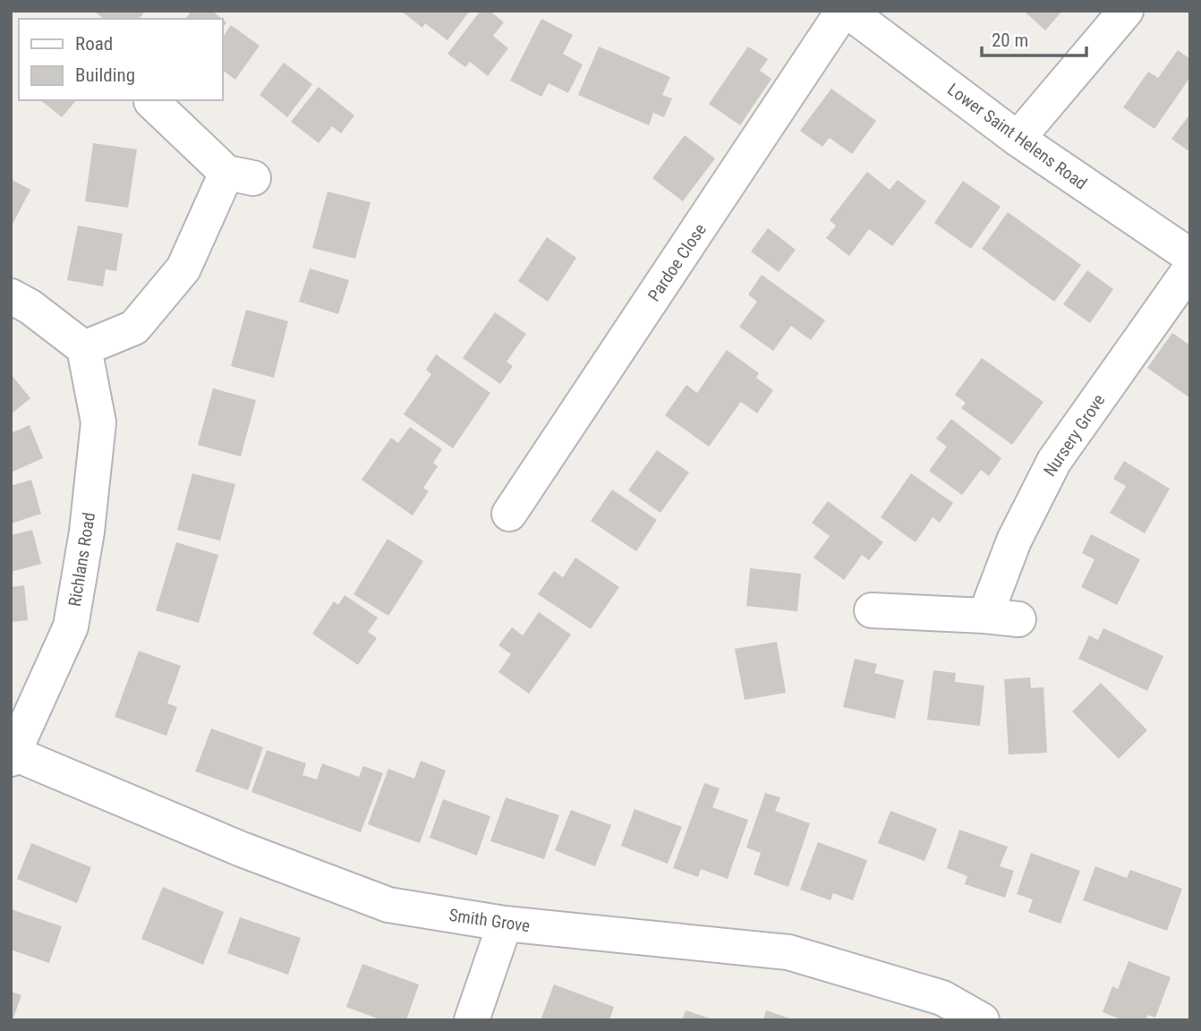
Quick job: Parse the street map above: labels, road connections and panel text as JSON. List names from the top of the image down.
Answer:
{
  "streets": {
    "street": [
      "Lower Saint Helens Road",
      "Pardoe Close",
      "Nursery Grove",
      "Richlans Road",
      "Smith Grove"
    ]
  },
  "crossings": [
    ["Richlans Road", "Smith Grove"]
  ],
  "legend": ["Road", "Building"],
  "scale_bar": "20 m"
}
